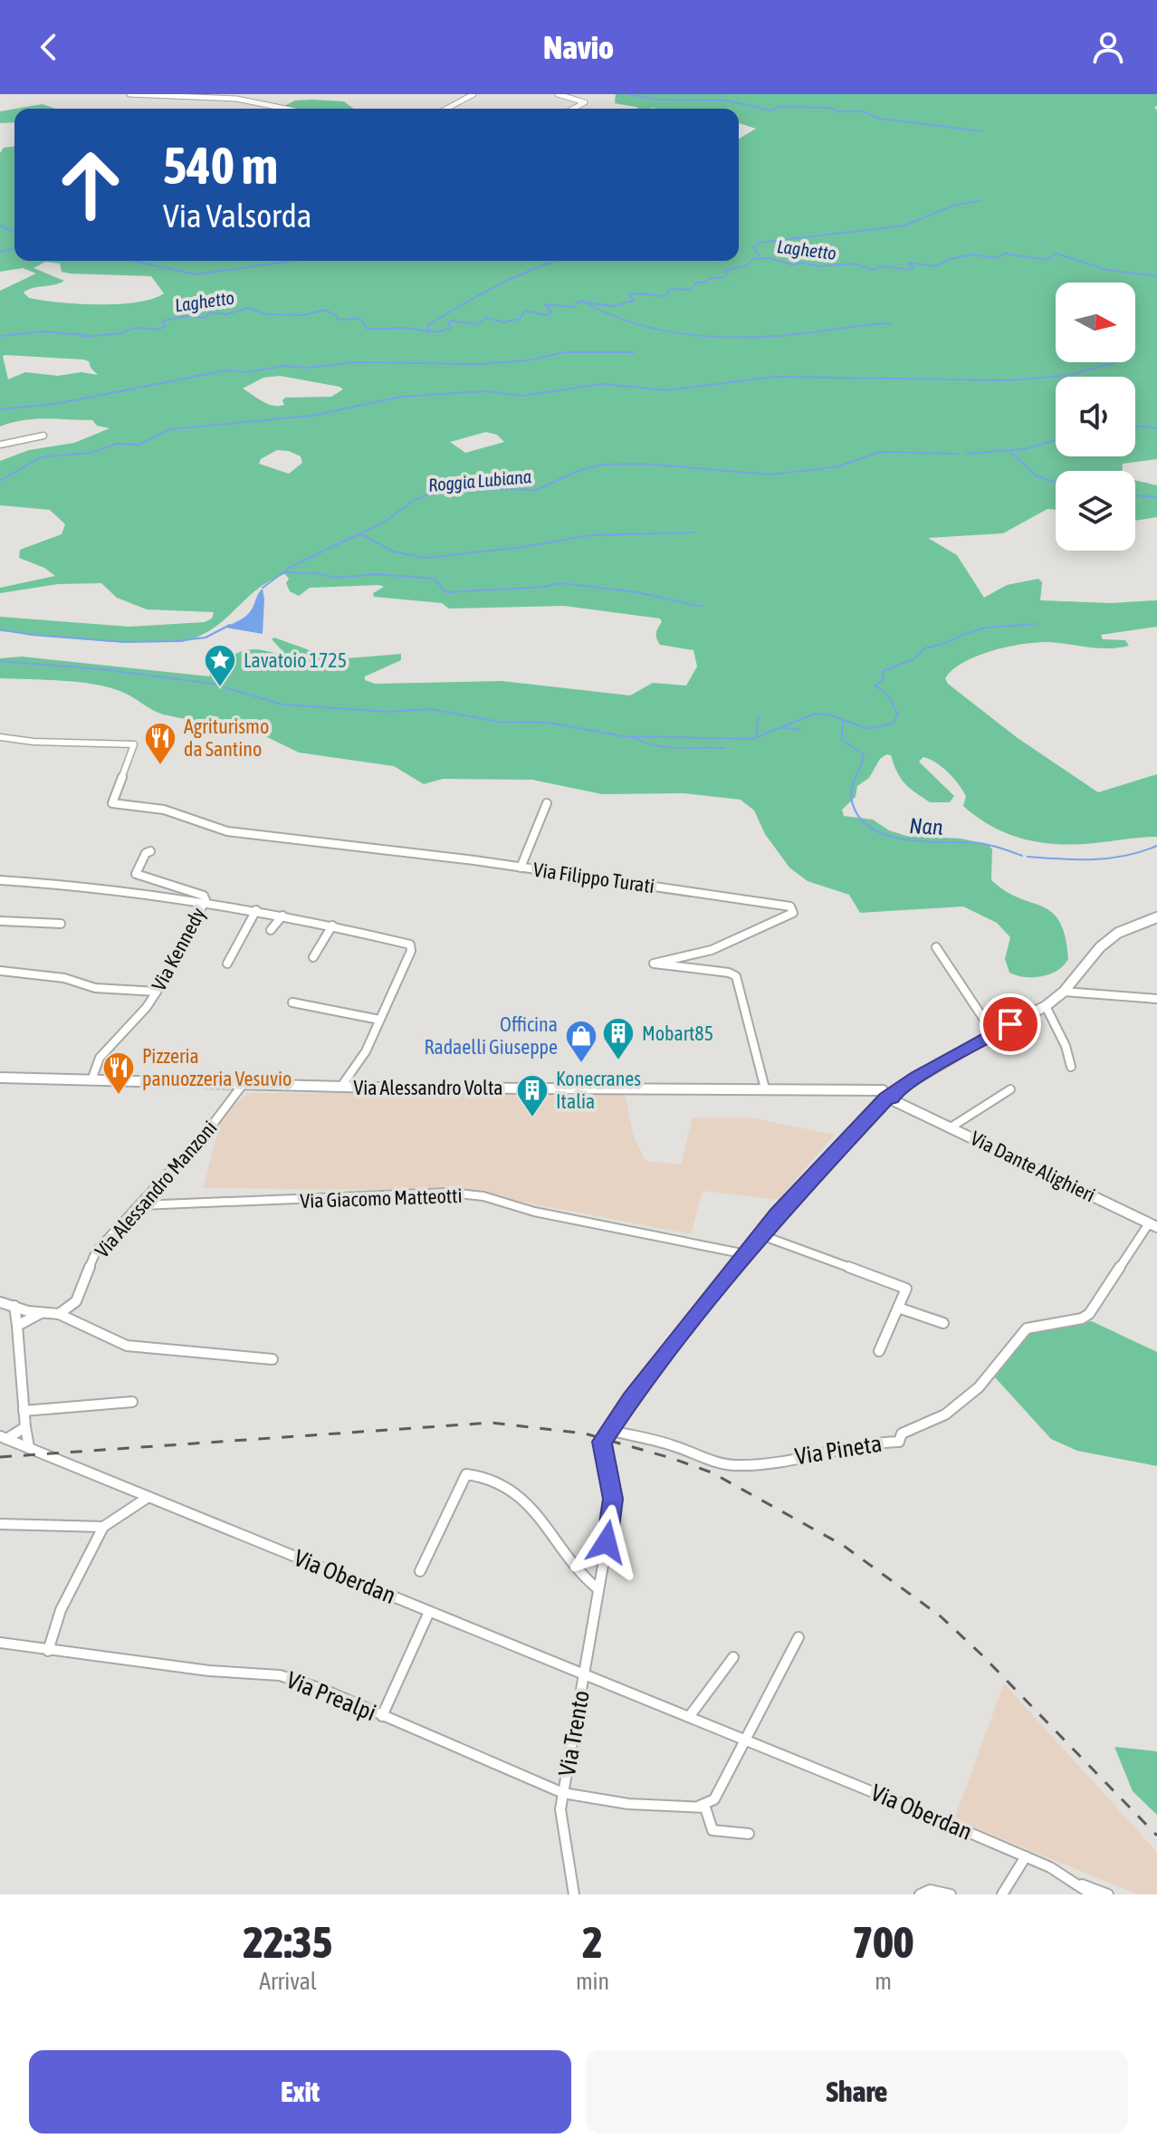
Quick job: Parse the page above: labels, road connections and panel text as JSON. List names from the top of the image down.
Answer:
{
  "streets": {
    "street": [
      "Via Filippo Turati",
      "Via Kennedy",
      "Via Alessandro Volta",
      "Via Dante Alighieri",
      "Via Alessandro Manzoni",
      "Via Giacomo Matteotti",
      "Via Pineta",
      "Via Oberdan",
      "Via Prealpi",
      "Via Trento"
    ]
  },
  "crossings": [
    ["Via Filippo Turati", "Via Alessandro Volta"],
    ["Via Kennedy", "Via Alessandro Volta"],
    ["Via Alessandro Volta", "Via Dante Alighieri"],
    ["Via Alessandro Volta", "Via Alessandro Manzoni"],
    ["Via Dante Alighieri", "Via Pineta"],
    ["Via Alessandro Manzoni", "Via Giacomo Matteotti"],
    ["Via Pineta", "Via Trento"],
    ["Via Oberdan", "Via Trento"],
    ["Via Prealpi", "Via Trento"]
  ],
  "water": ["Laghetto", "Roggia Lubiana", "Nan"],
  "places": {
    "place": ["Lavatoio 1725"],
    "restaurant": ["Agriturismo da Santino", "Pizzeria panuozzeria Vesuvio"],
    "building": ["Mobart85", "Konecranes Italia"],
    "shop": ["Officina Radaelli Giuseppe"]
  },
  "north": "right",
  "page": {
    "header": "Navio",
    "turn": ["540 m", "Via Valsorda"],
    "eta": [
      "22:35",
      "Arrival",
      "2",
      "min",
      "700",
      "m"
    ],
    "buttons": ["Exit", "Share"]
  }
}
